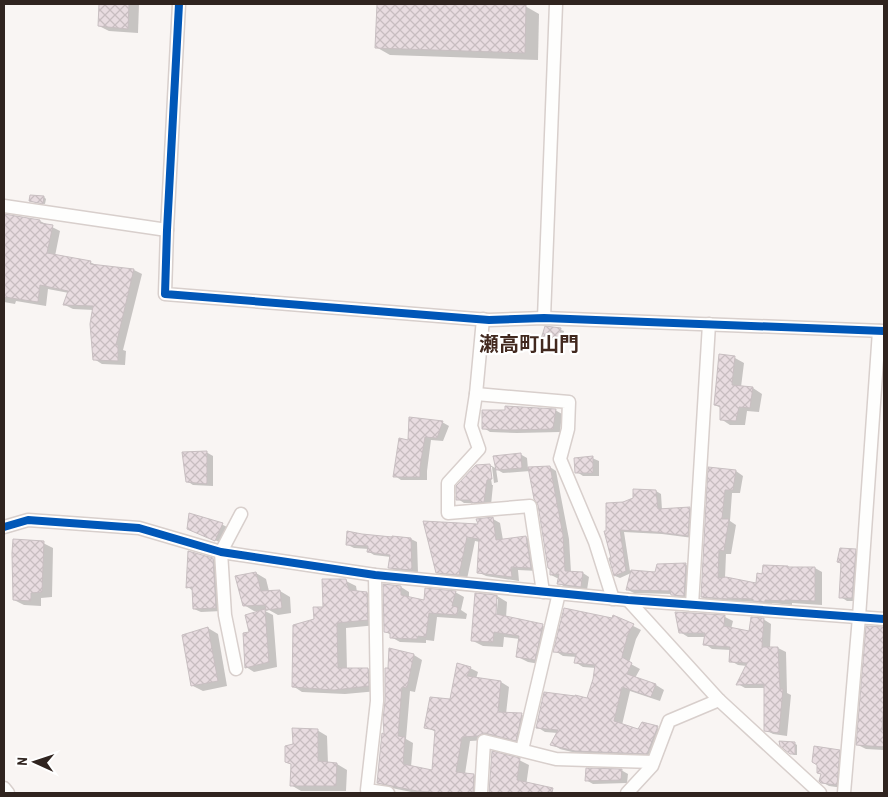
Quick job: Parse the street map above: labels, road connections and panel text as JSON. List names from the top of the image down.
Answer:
{
  "districts": ["瀬高町山門"],
  "north": "left"
}
